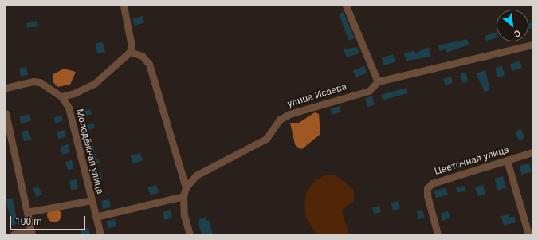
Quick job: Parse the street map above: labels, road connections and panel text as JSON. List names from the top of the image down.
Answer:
{
  "streets": {
    "street": ["улица Исаева", "Молодёжная улица", "Цветочная улица"]
  },
  "scale_bar": "100 m",
  "north": "bottom right"
}
